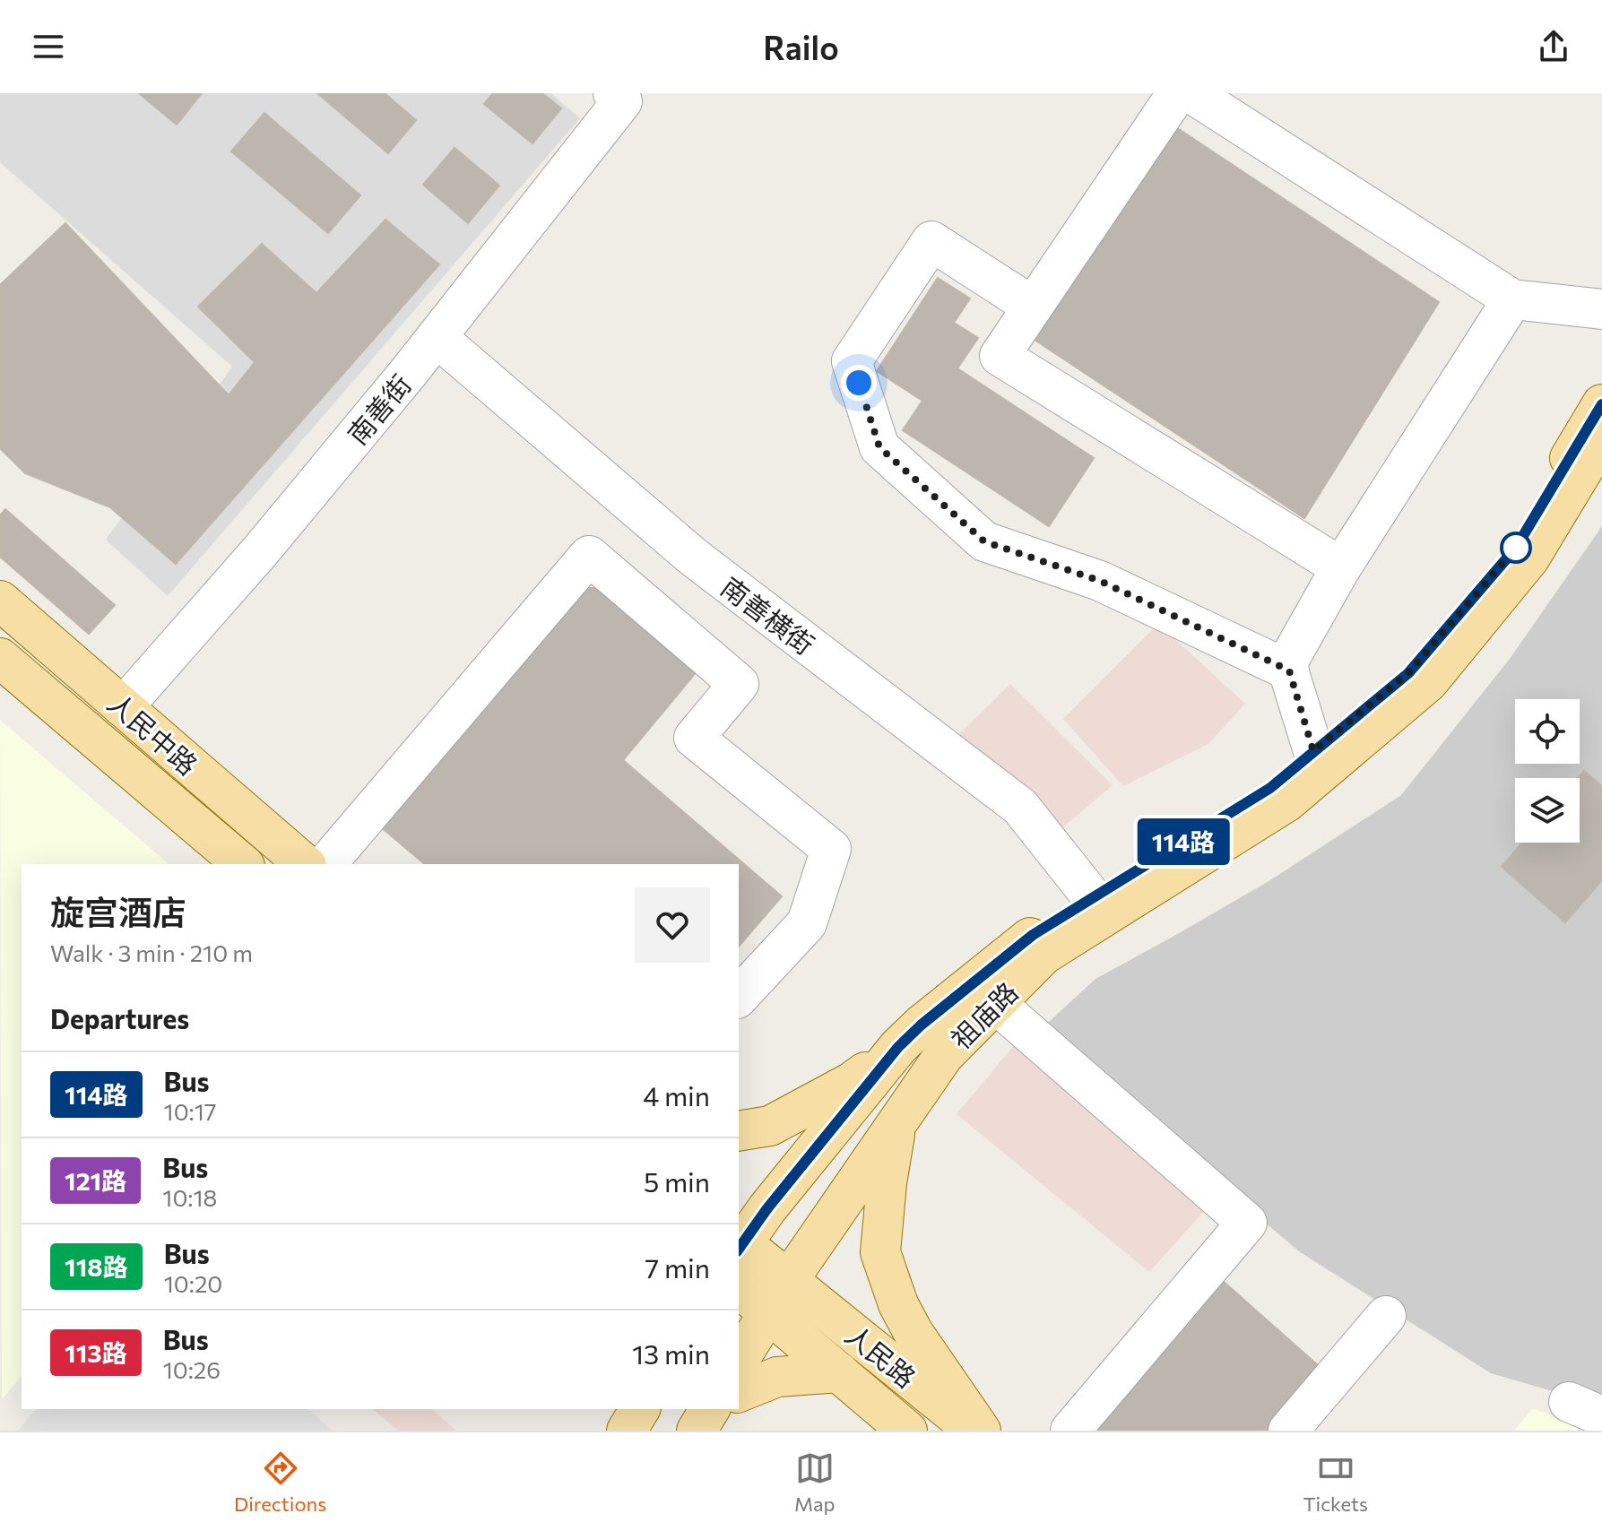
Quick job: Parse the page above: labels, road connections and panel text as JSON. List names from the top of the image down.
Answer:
{
  "streets": {
    "main road": ["人民中路", "祖庙路", "人民路"],
    "street": ["南善街", "南善横街"]
  },
  "crossings": [
    ["南善街", "南善横街"],
    ["南善街", "人民中路"],
    ["南善横街", "祖庙路"],
    ["祖庙路", "人民路"]
  ],
  "lines": ["bus line 114路"],
  "page": {
    "header": "Railo",
    "on_map": "114路",
    "heading": [
      ["旋宫酒店", "Walk · 3 min · 210 m"],
      "Departures"
    ],
    "list": [
      {
        "mark": "114路",
        "name": "Bus",
        "note": "10:17",
        "value": "4 min"
      },
      {
        "mark": "121路",
        "name": "Bus",
        "note": "10:18",
        "value": "5 min"
      },
      {
        "mark": "118路",
        "name": "Bus",
        "note": "10:20",
        "value": "7 min"
      },
      {
        "mark": "113路",
        "name": "Bus",
        "note": "10:26",
        "value": "13 min"
      }
    ],
    "tabs": ["Directions", "Map", "Tickets"]
  }
}
